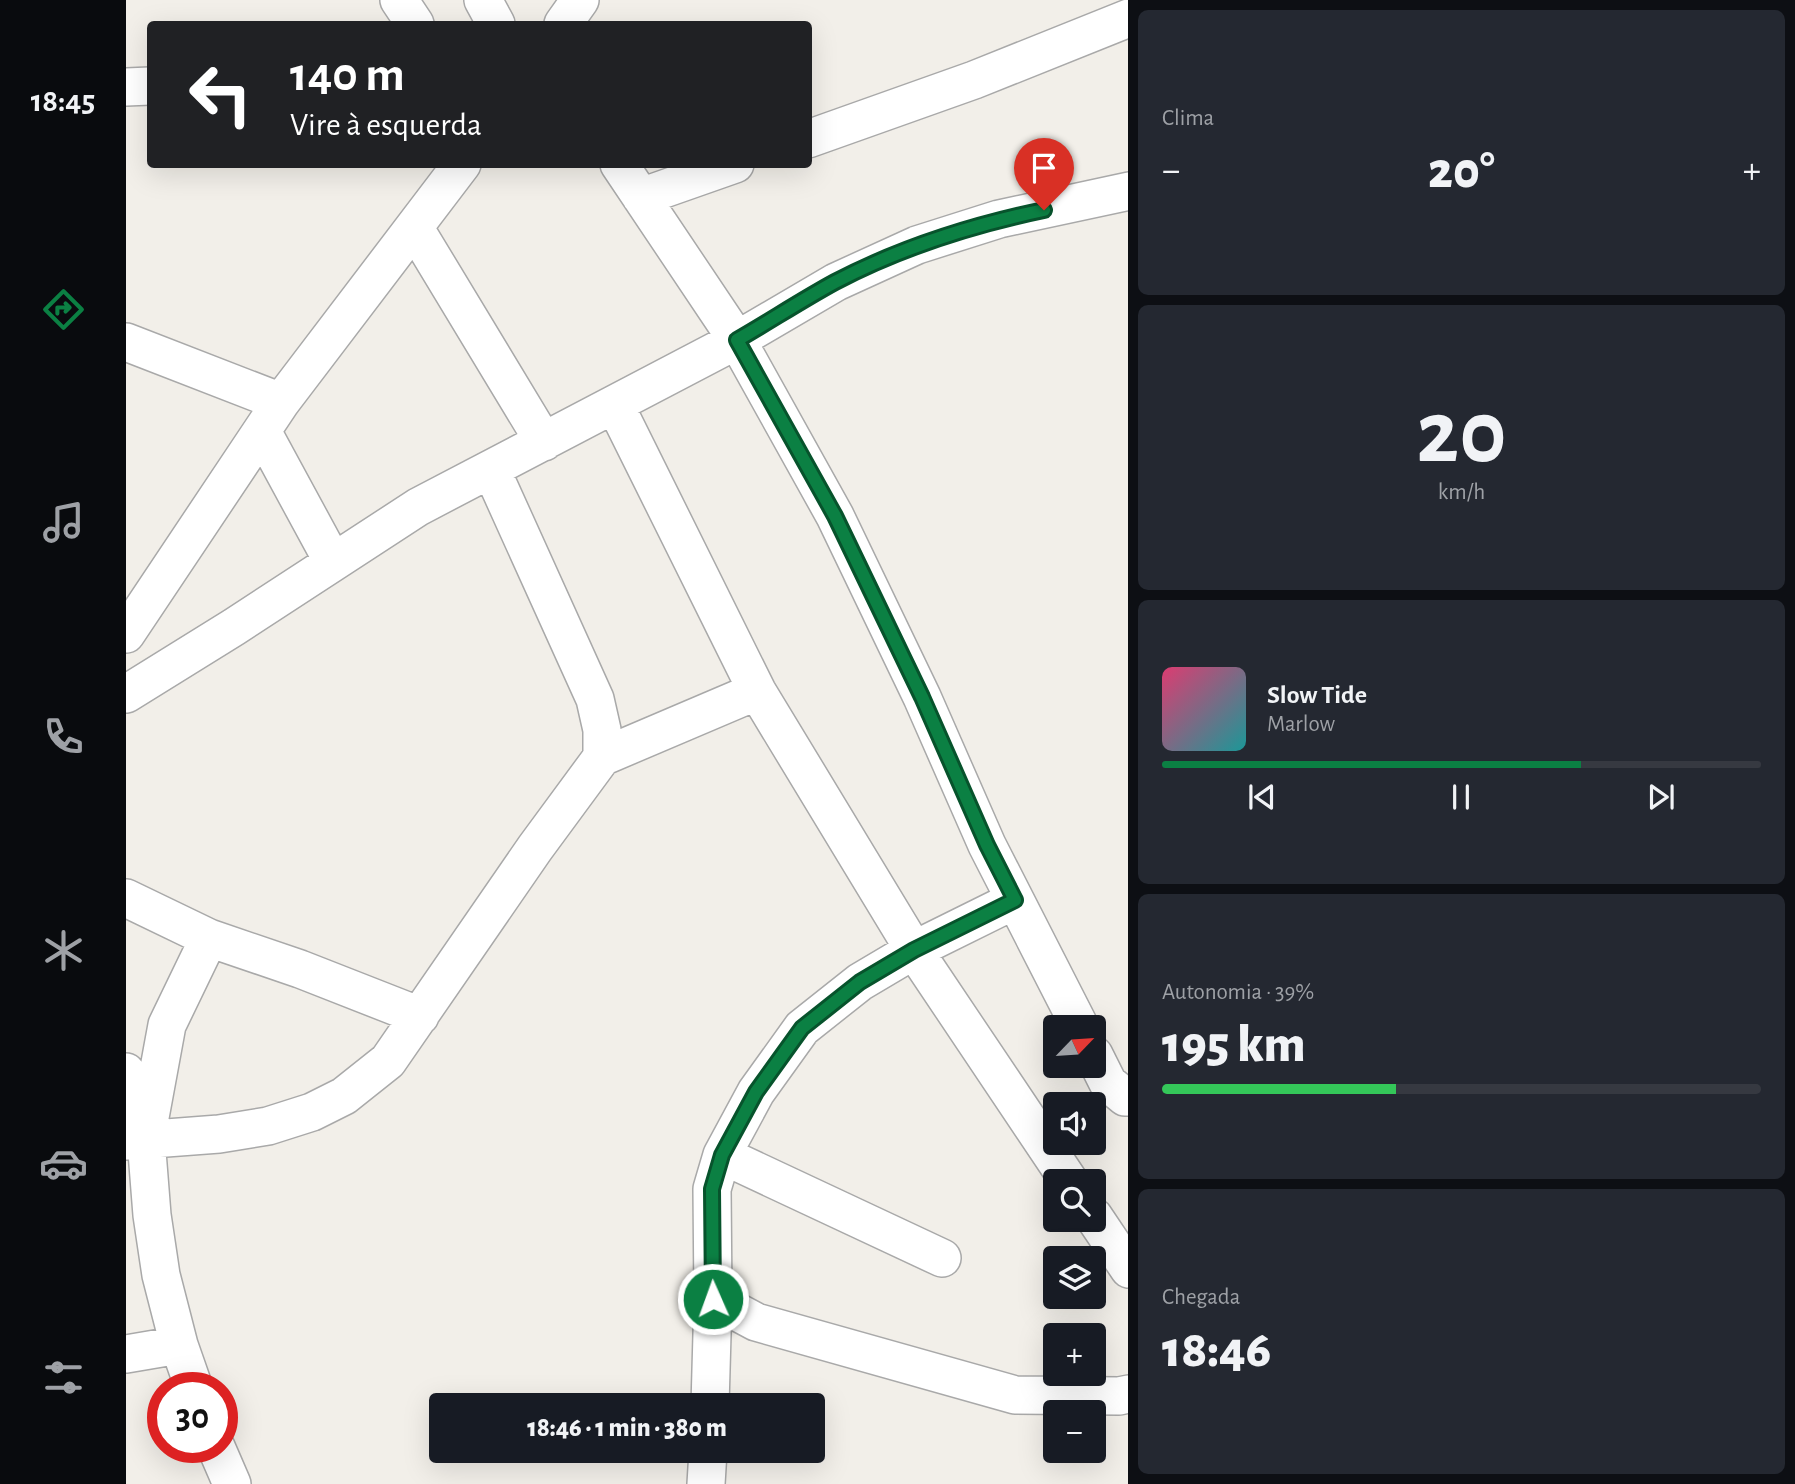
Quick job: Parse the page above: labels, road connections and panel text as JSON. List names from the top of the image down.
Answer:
{
  "north": "top right",
  "page": {
    "tabs": "18:45",
    "tile": [
      "Clima",
      ["20", "km/h"],
      ["Autonomia · 39%", "195 km"],
      ["Chegada", "18:46"]
    ],
    "turn": ["140 m", "Vire à esquerda"],
    "heat": ["−", "20°", "+"],
    "song": ["Slow Tide", "Marlow"],
    "map_buttons": ["+", "−"],
    "limit": "30",
    "trip": "18:46 · 1 min · 380 m"
  }
}
